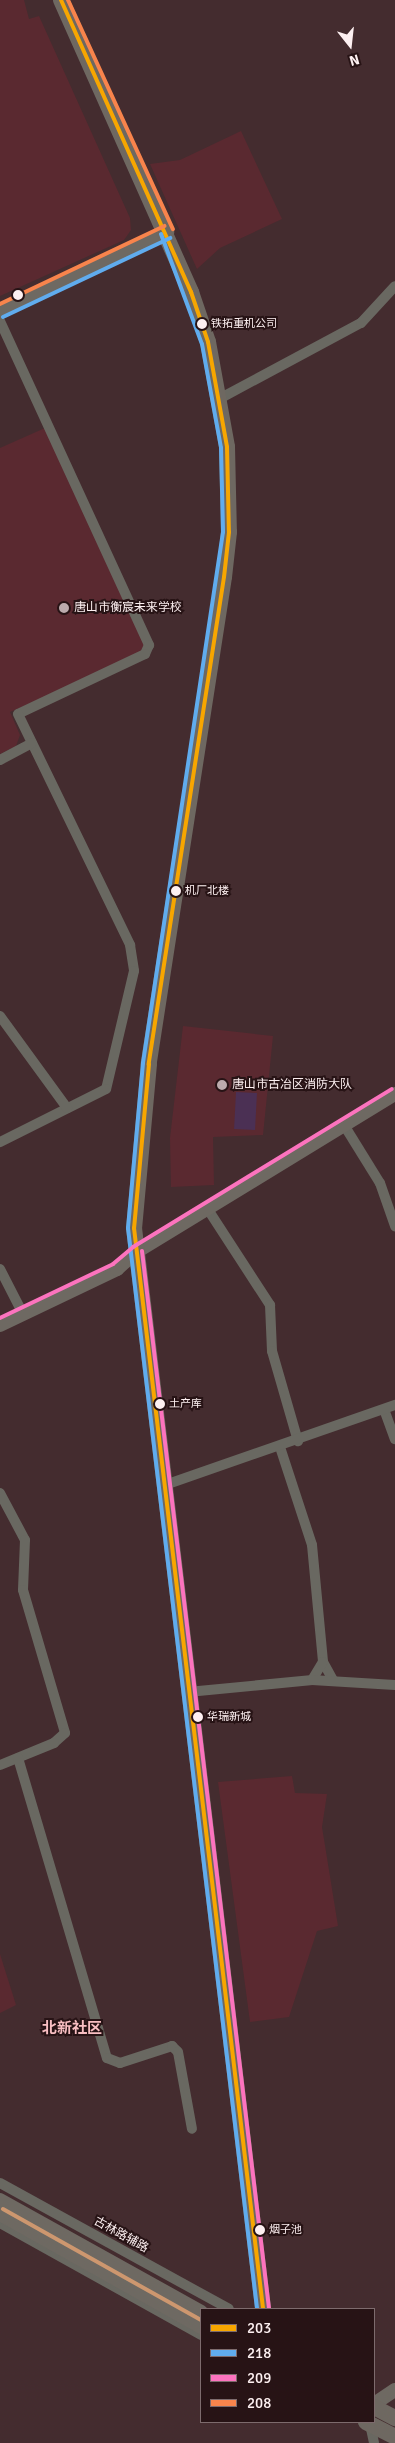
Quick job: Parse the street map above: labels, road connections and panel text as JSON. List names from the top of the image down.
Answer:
{
  "streets": {
    "street": ["古林路辅路"]
  },
  "districts": ["北新社区"],
  "places": [
    "铁拓重机公司",
    "唐山市衡宸未来学校",
    "机厂北楼",
    "唐山市古冶区消防大队",
    "土产库",
    "华瑞新城",
    "烟子池"
  ],
  "lines": [
    "transit line 203",
    "transit line 208",
    "transit line 218",
    "transit line 209"
  ],
  "legend": [
    "203",
    "218",
    "209",
    "208"
  ],
  "north": "bottom"
}
